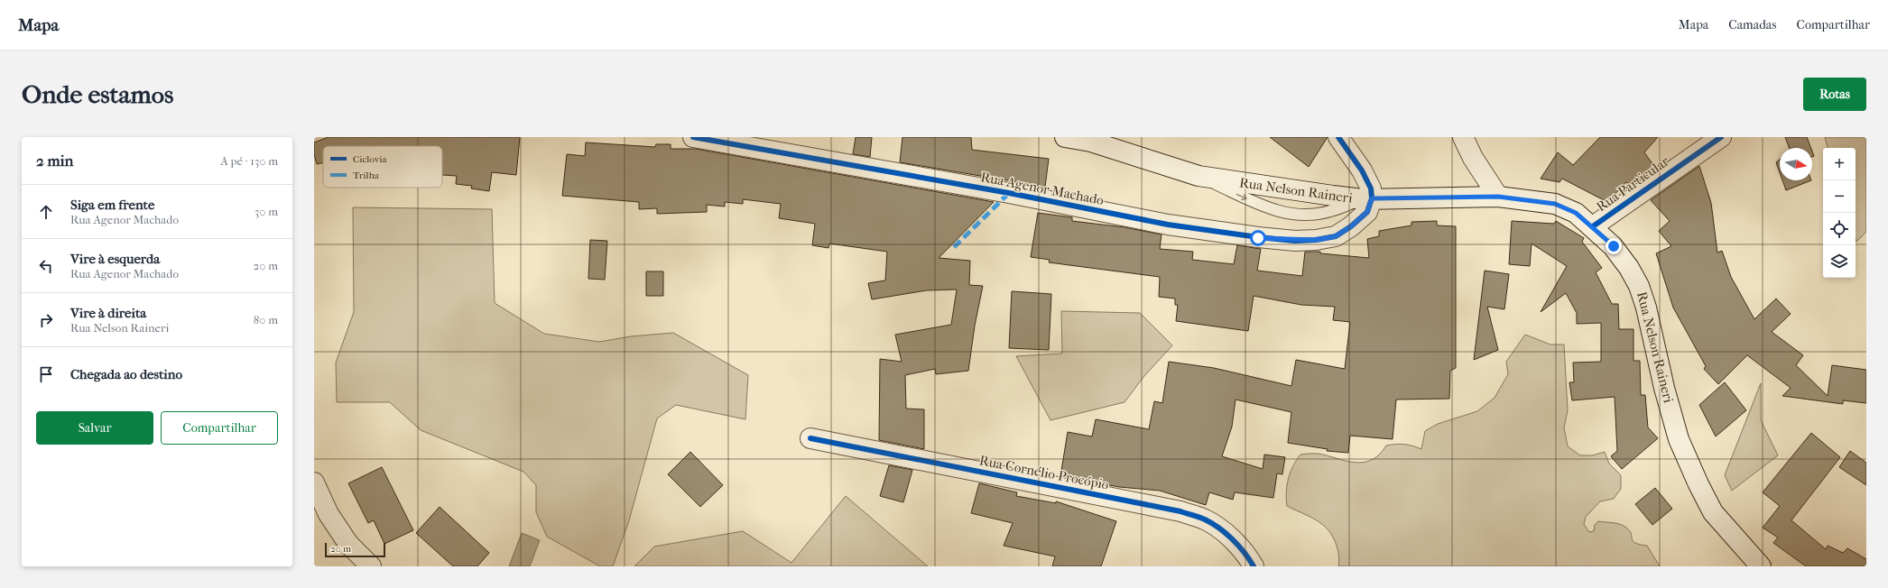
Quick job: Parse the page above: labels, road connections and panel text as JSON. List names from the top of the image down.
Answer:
{
  "streets": {
    "street": [
      "Rua Particular",
      "Rua Agenor Machado",
      "Rua Nelson Raineri",
      "Rua Cornélio Procópio"
    ]
  },
  "crossings": [
    ["Rua Particular", "Rua Nelson Raineri"],
    ["Rua Agenor Machado", "Rua Nelson Raineri"]
  ],
  "legend": ["Ciclovia", "Trilha"],
  "scale_bar": "20 m",
  "north": "right",
  "page": {
    "header": "Mapa",
    "nav": ["Mapa", "Camadas", "Compartilhar"],
    "buttons": [
      "Rotas",
      ["Salvar", "Compartilhar"]
    ],
    "title": "Onde estamos",
    "heading": ["2 min", "A pé · 130 m"],
    "map_buttons": ["+", "−"],
    "list": [
      ["Siga em frente", "Rua Agenor Machado", "30 m"],
      ["Vire à esquerda", "Rua Agenor Machado", "20 m"],
      ["Vire à direita", "Rua Nelson Raineri", "80 m"],
      "Chegada ao destino"
    ],
    "scale": "20 m"
  }
}
